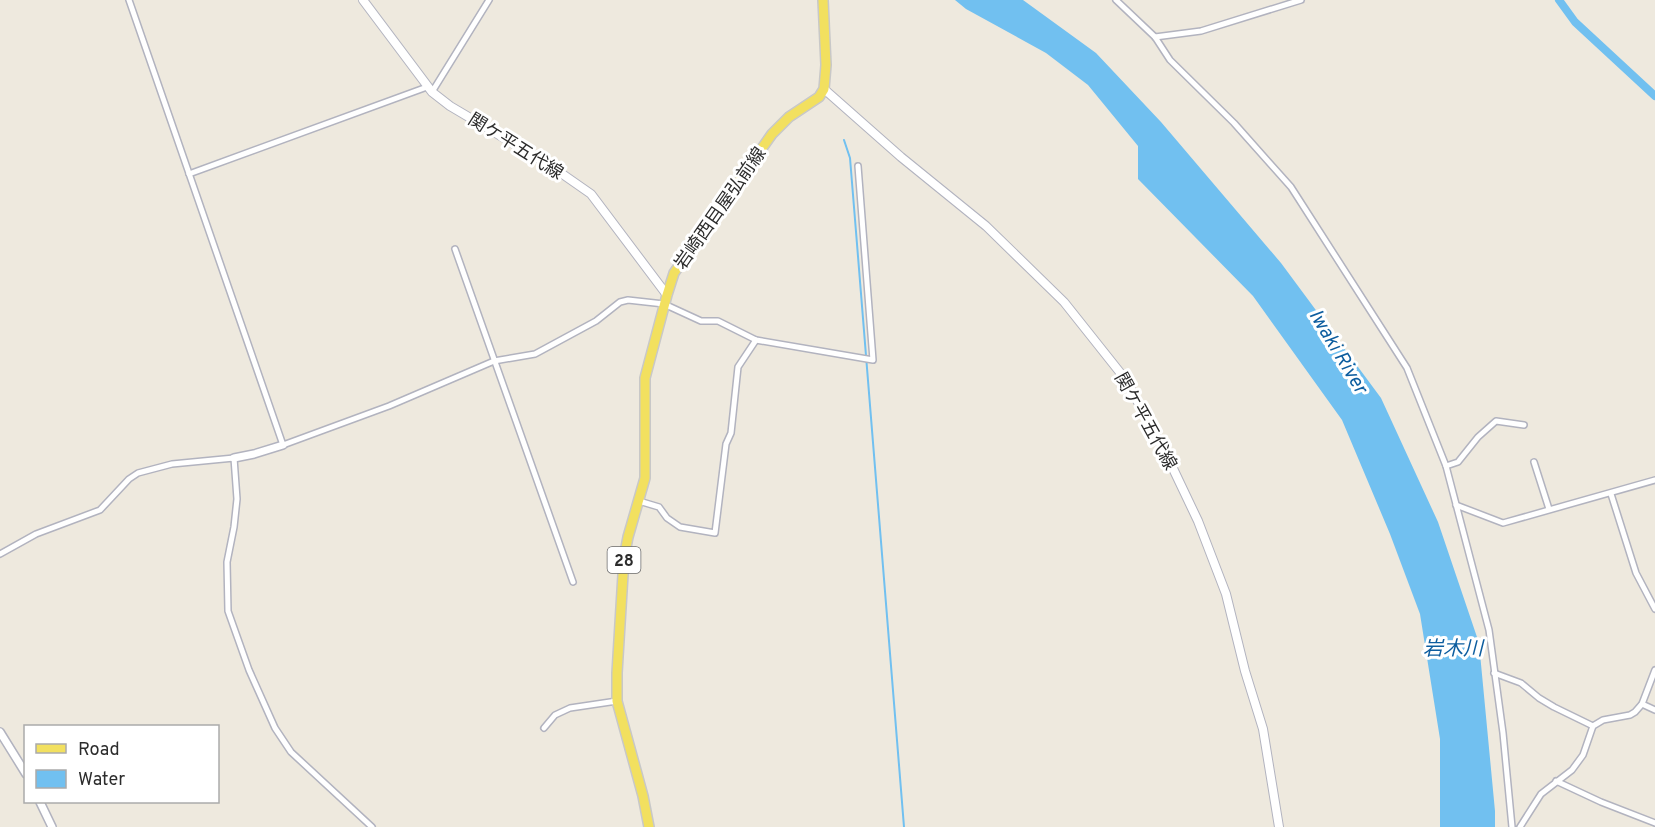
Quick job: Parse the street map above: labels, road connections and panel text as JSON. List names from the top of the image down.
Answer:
{
  "streets": {
    "main road": ["関ケ平五代線", "岩崎西目屋弘前線", "28"]
  },
  "crossings": [
    ["関ケ平五代線", "岩崎西目屋弘前線"]
  ],
  "water": ["Iwaki River", "岩木川"],
  "legend": ["Road", "Water"]
}
